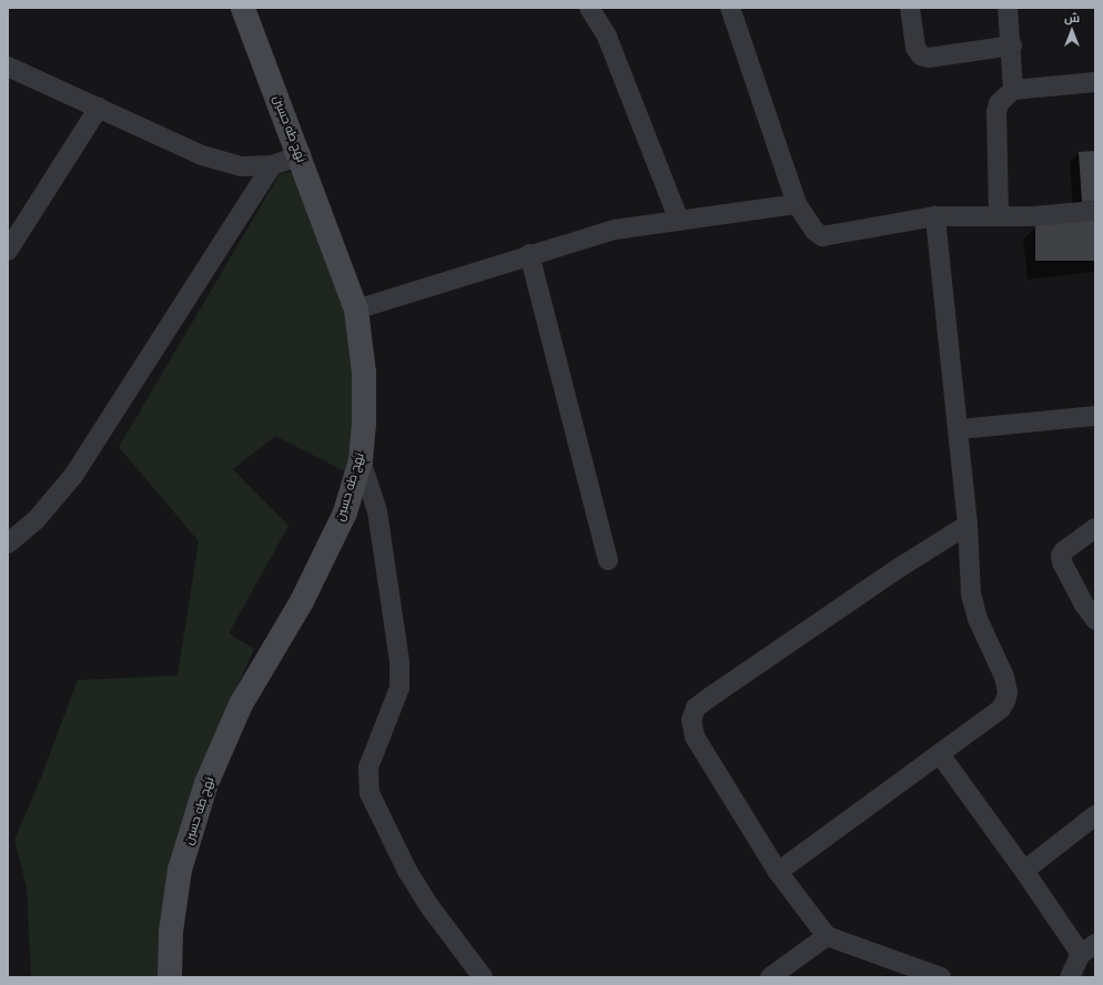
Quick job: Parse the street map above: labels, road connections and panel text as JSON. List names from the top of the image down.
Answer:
{
  "streets": {
    "main road": ["نهج طه حسين"]
  },
  "north": "top"
}
